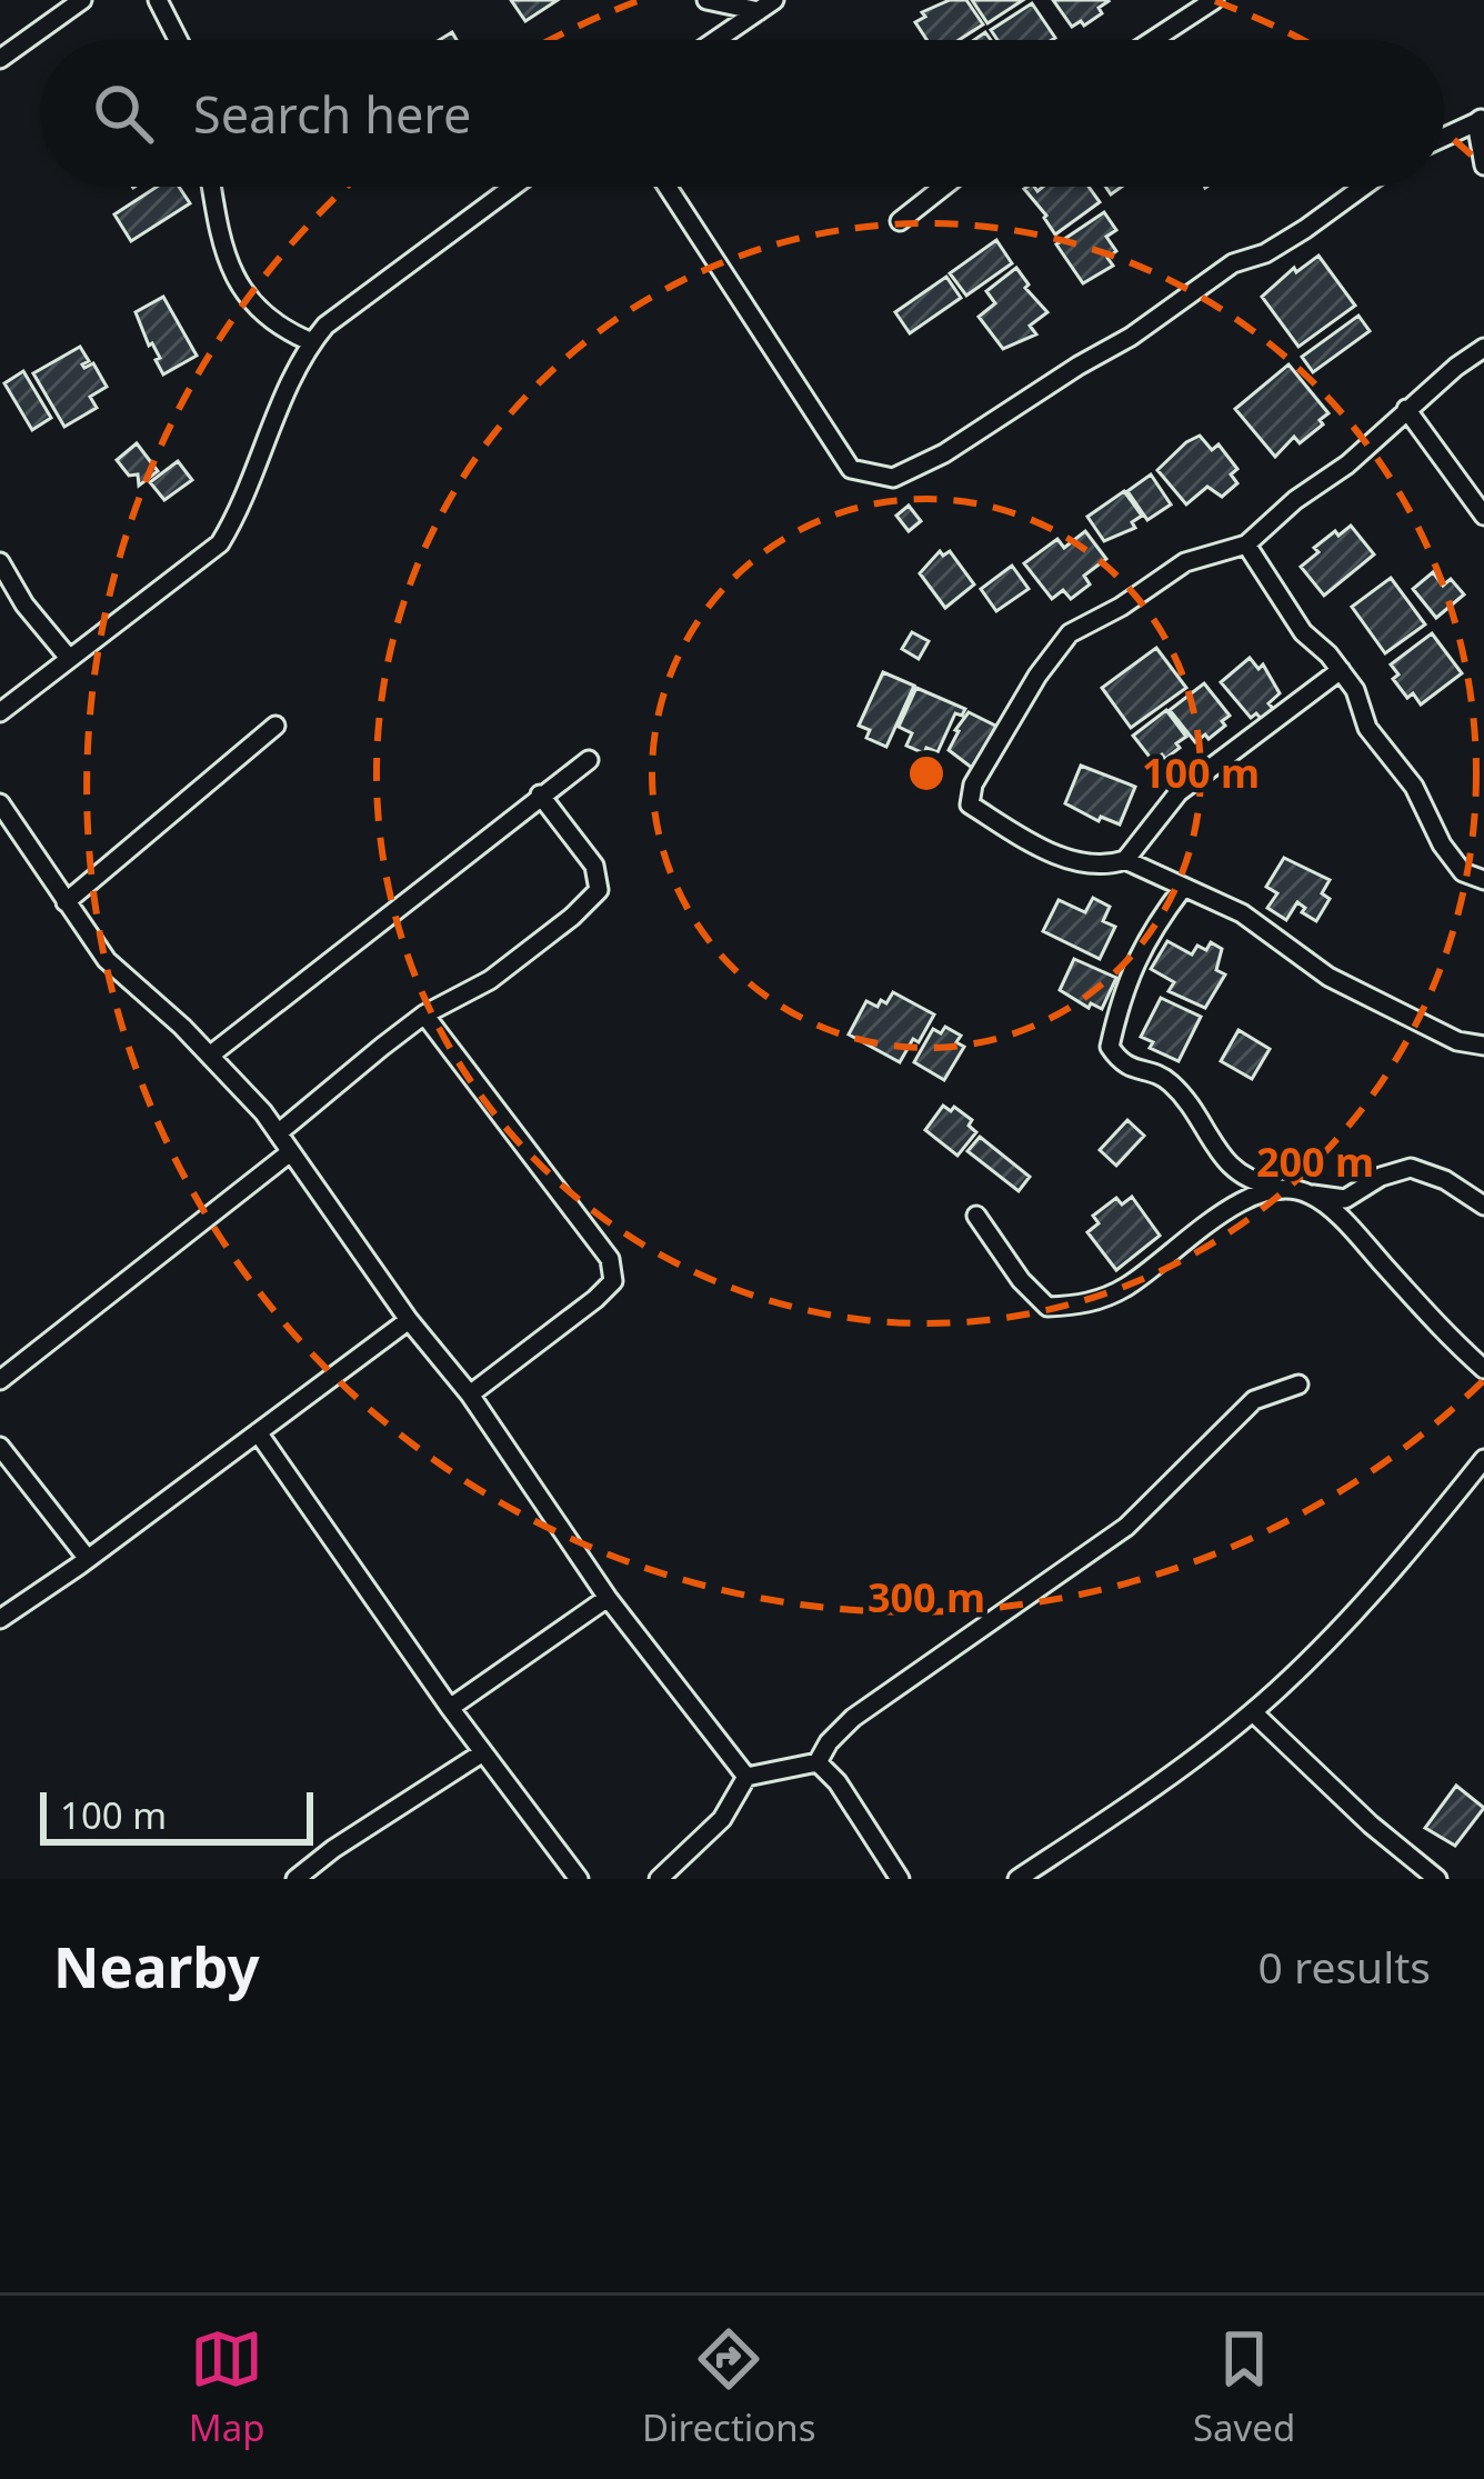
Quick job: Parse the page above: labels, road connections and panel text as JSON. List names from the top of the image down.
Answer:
{
  "scale_bar": "100 m",
  "page": {
    "search": "Search here",
    "scale": "100 m",
    "heading": ["Nearby", "0 results"],
    "nav": ["Map", "Directions", "Saved"]
  },
  "rings": ["100 m", "200 m", "300 m"]
}
